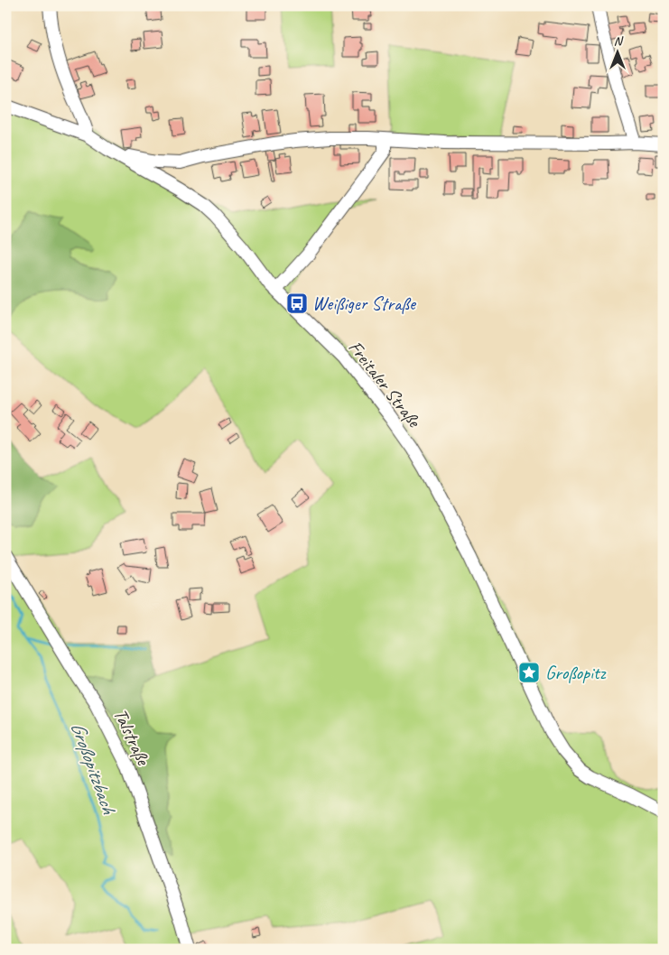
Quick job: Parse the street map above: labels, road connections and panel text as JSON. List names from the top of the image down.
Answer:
{
  "streets": {
    "street": ["Freitaler Straße", "Talstraße"]
  },
  "water": ["Großopitzbach"],
  "places": {
    "bus stop": ["Weißiger Straße"],
    "place": ["Großopitz"]
  },
  "north": "top"
}
